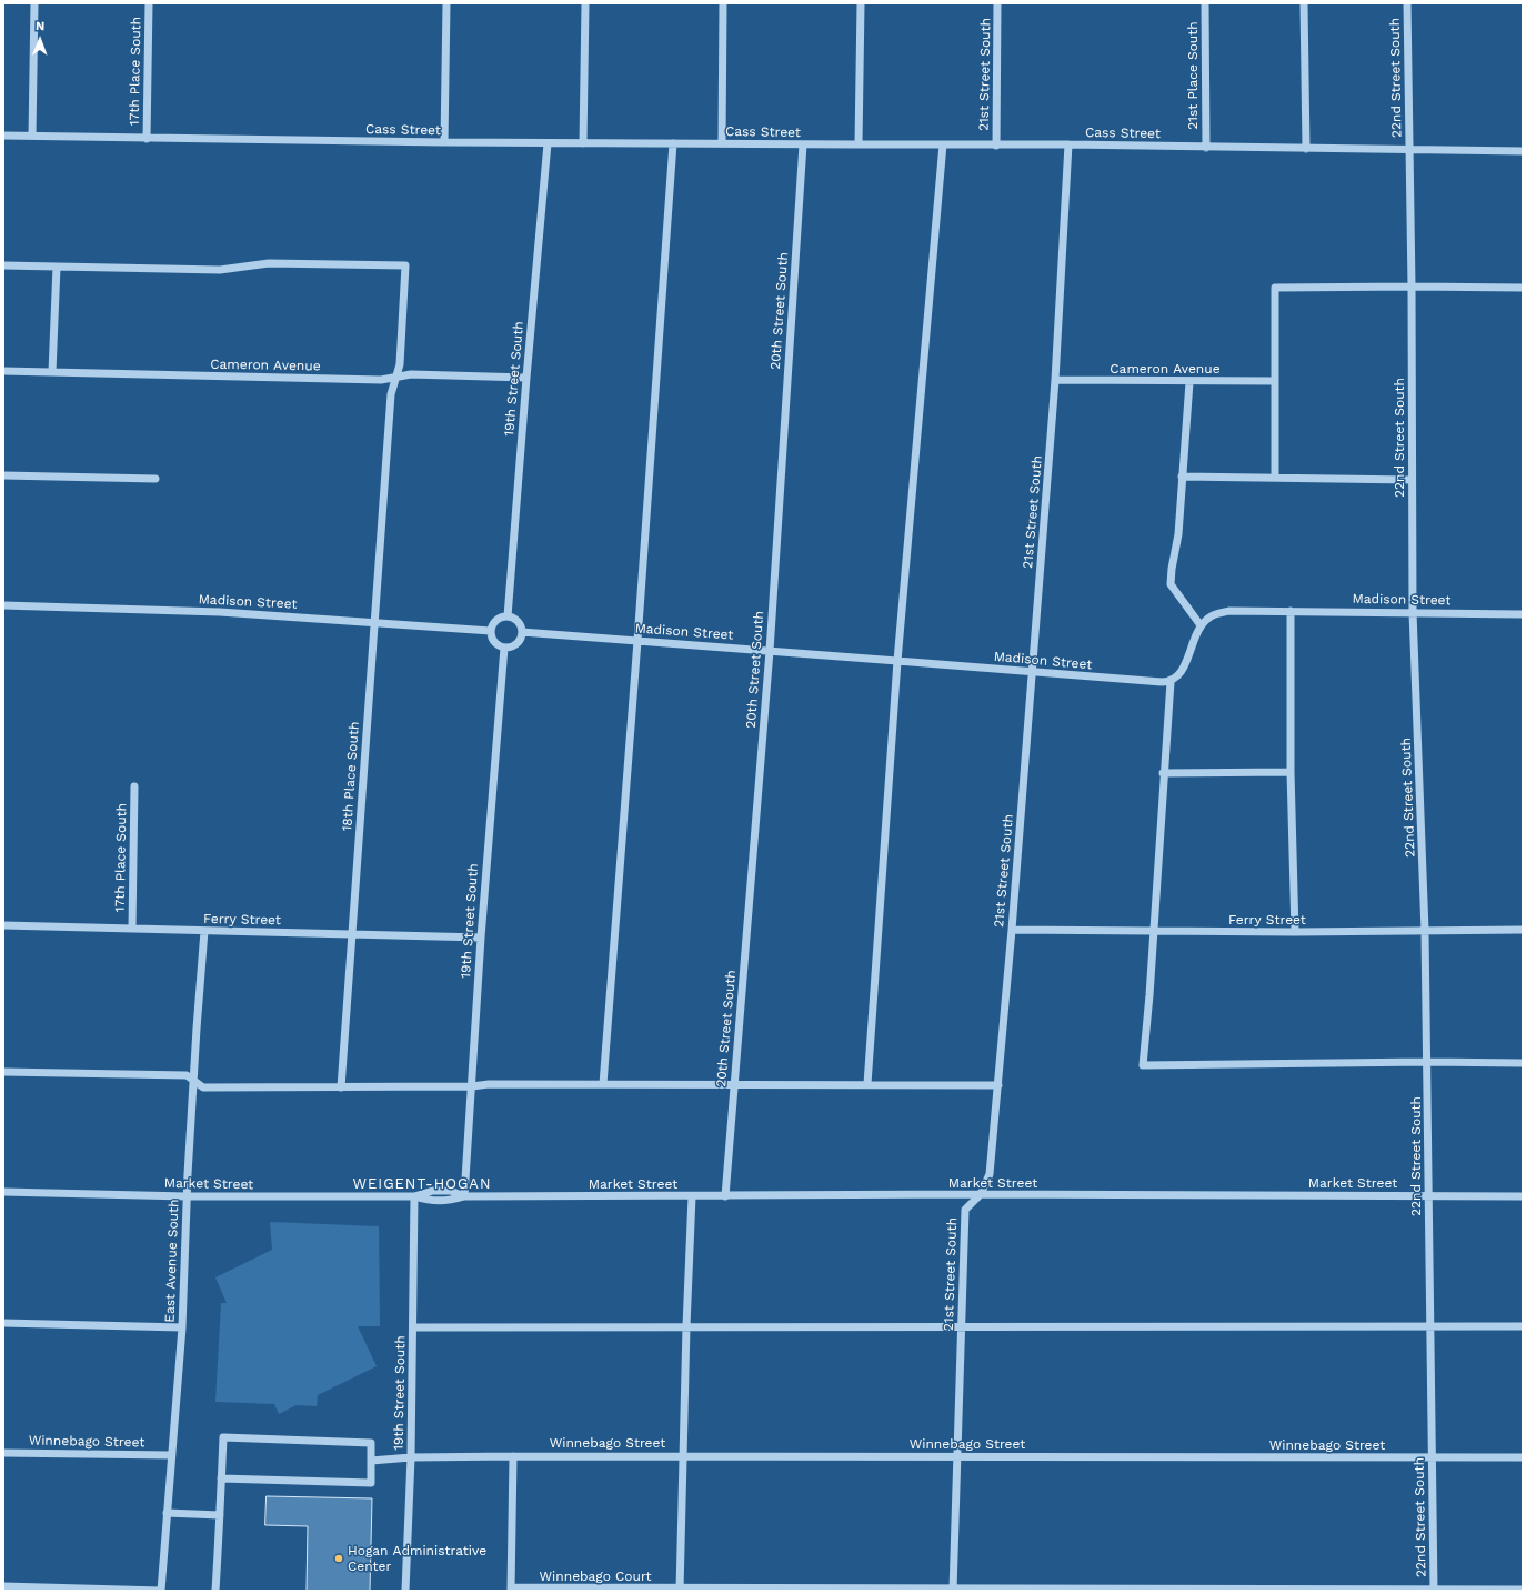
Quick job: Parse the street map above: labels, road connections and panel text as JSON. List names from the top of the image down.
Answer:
{
  "streets": {
    "street": [
      "17th Place South",
      "21st Street South",
      "21st Place South",
      "22nd Street South",
      "Cass Street",
      "20th Street South",
      "Cameron Avenue",
      "19th Street South",
      "Madison Street",
      "18th Place South",
      "Ferry Street",
      "Market Street",
      "East Avenue South",
      "Winnebago Street",
      "Winnebago Court"
    ]
  },
  "crossings": [
    ["17th Place South", "Cass Street"],
    ["17th Place South", "Ferry Street"],
    ["21st Street South", "Cass Street"],
    ["21st Street South", "Cameron Avenue"],
    ["21st Street South", "Madison Street"],
    ["21st Street South", "Ferry Street"],
    ["21st Street South", "Market Street"],
    ["21st Street South", "Winnebago Street"],
    ["21st Street South", "Winnebago Court"],
    ["21st Place South", "Cass Street"],
    ["22nd Street South", "Cass Street"],
    ["22nd Street South", "Madison Street"],
    ["22nd Street South", "Ferry Street"],
    ["22nd Street South", "Market Street"],
    ["22nd Street South", "Winnebago Street"],
    ["22nd Street South", "Winnebago Court"],
    ["Cass Street", "20th Street South"],
    ["Cass Street", "19th Street South"],
    ["20th Street South", "Madison Street"],
    ["20th Street South", "Market Street"],
    ["Cameron Avenue", "19th Street South"],
    ["Cameron Avenue", "18th Place South"],
    ["19th Street South", "Madison Street"],
    ["19th Street South", "Ferry Street"],
    ["19th Street South", "Market Street"],
    ["19th Street South", "Winnebago Street"],
    ["Madison Street", "18th Place South"],
    ["18th Place South", "Ferry Street"],
    ["Ferry Street", "East Avenue South"],
    ["Market Street", "East Avenue South"],
    ["East Avenue South", "Winnebago Street"]
  ],
  "districts": ["WEIGENT-HOGAN"],
  "places": ["Hogan Administrative Center"],
  "north": "top"
}
